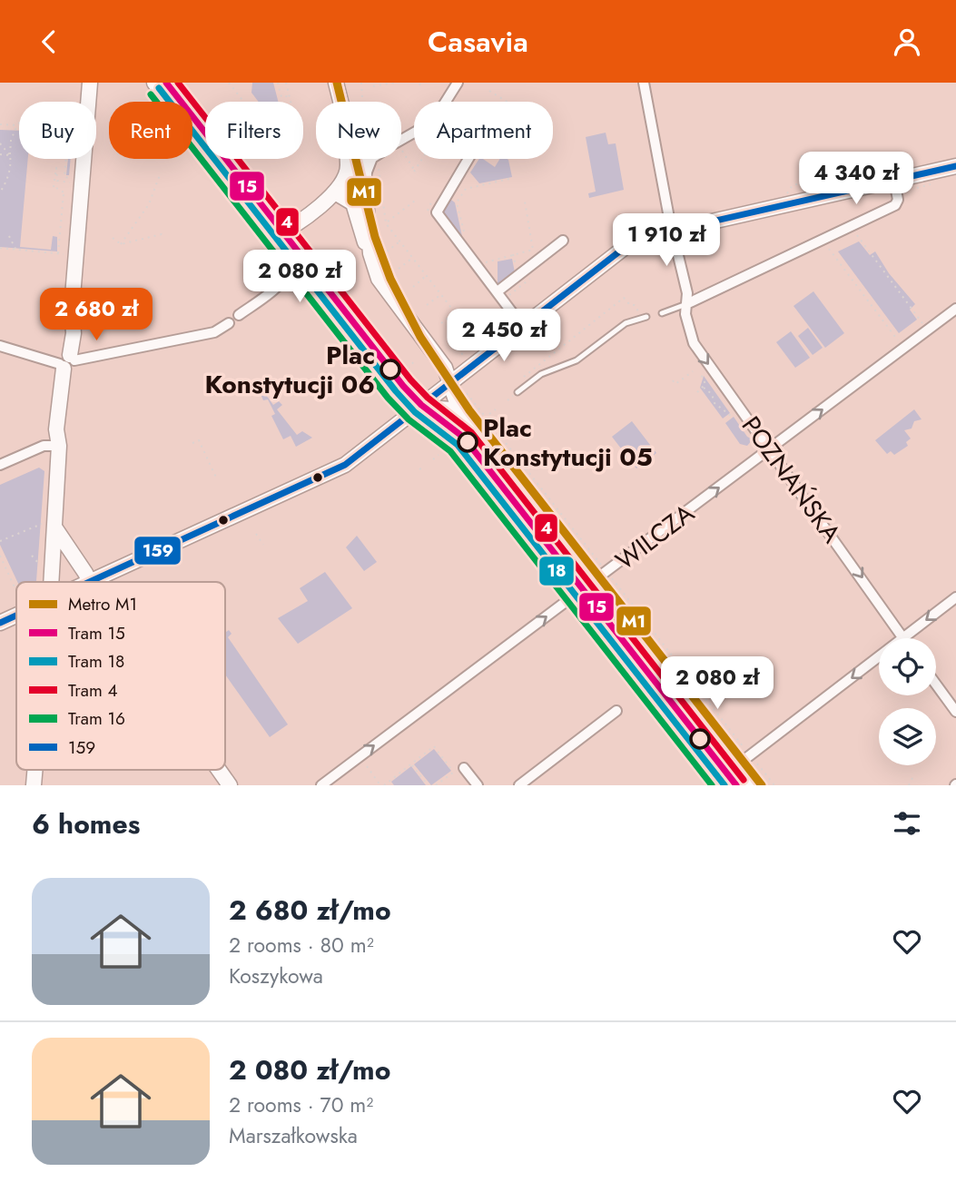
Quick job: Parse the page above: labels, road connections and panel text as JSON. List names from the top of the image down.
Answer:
{
  "streets": {
    "street": ["POZNAŃSKA", "WILCZA"]
  },
  "crossings": [
    ["POZNAŃSKA", "WILCZA"]
  ],
  "one_way": ["POZNAŃSKA", "WILCZA"],
  "places": ["Plac Konstytucji 06", "Plac Konstytucji 05"],
  "lines": [
    "metro line M1",
    "tram line 15",
    "tram line 4",
    "tram line 18",
    "tram line 16",
    "transit line 159"
  ],
  "legend": [
    "Metro M1",
    "Tram 15",
    "Tram 18",
    "Tram 4",
    "Tram 16",
    "159"
  ],
  "page": {
    "header": "Casavia",
    "chip": [
      "Buy",
      "Rent",
      "Filters",
      "New",
      "Apartment"
    ],
    "price": [
      "4 340 zł",
      "1 910 zł",
      "2 080 zł",
      "2 680 zł",
      "2 450 zł",
      "2 080 zł"
    ],
    "heading": "6 homes",
    "list": [
      {
        "name": "2 680 zł/mo",
        "note": "2 rooms · 80 m² · Koszykowa"
      },
      {
        "name": "2 080 zł/mo",
        "note": "2 rooms · 70 m² · Marszałkowska"
      }
    ]
  }
}
